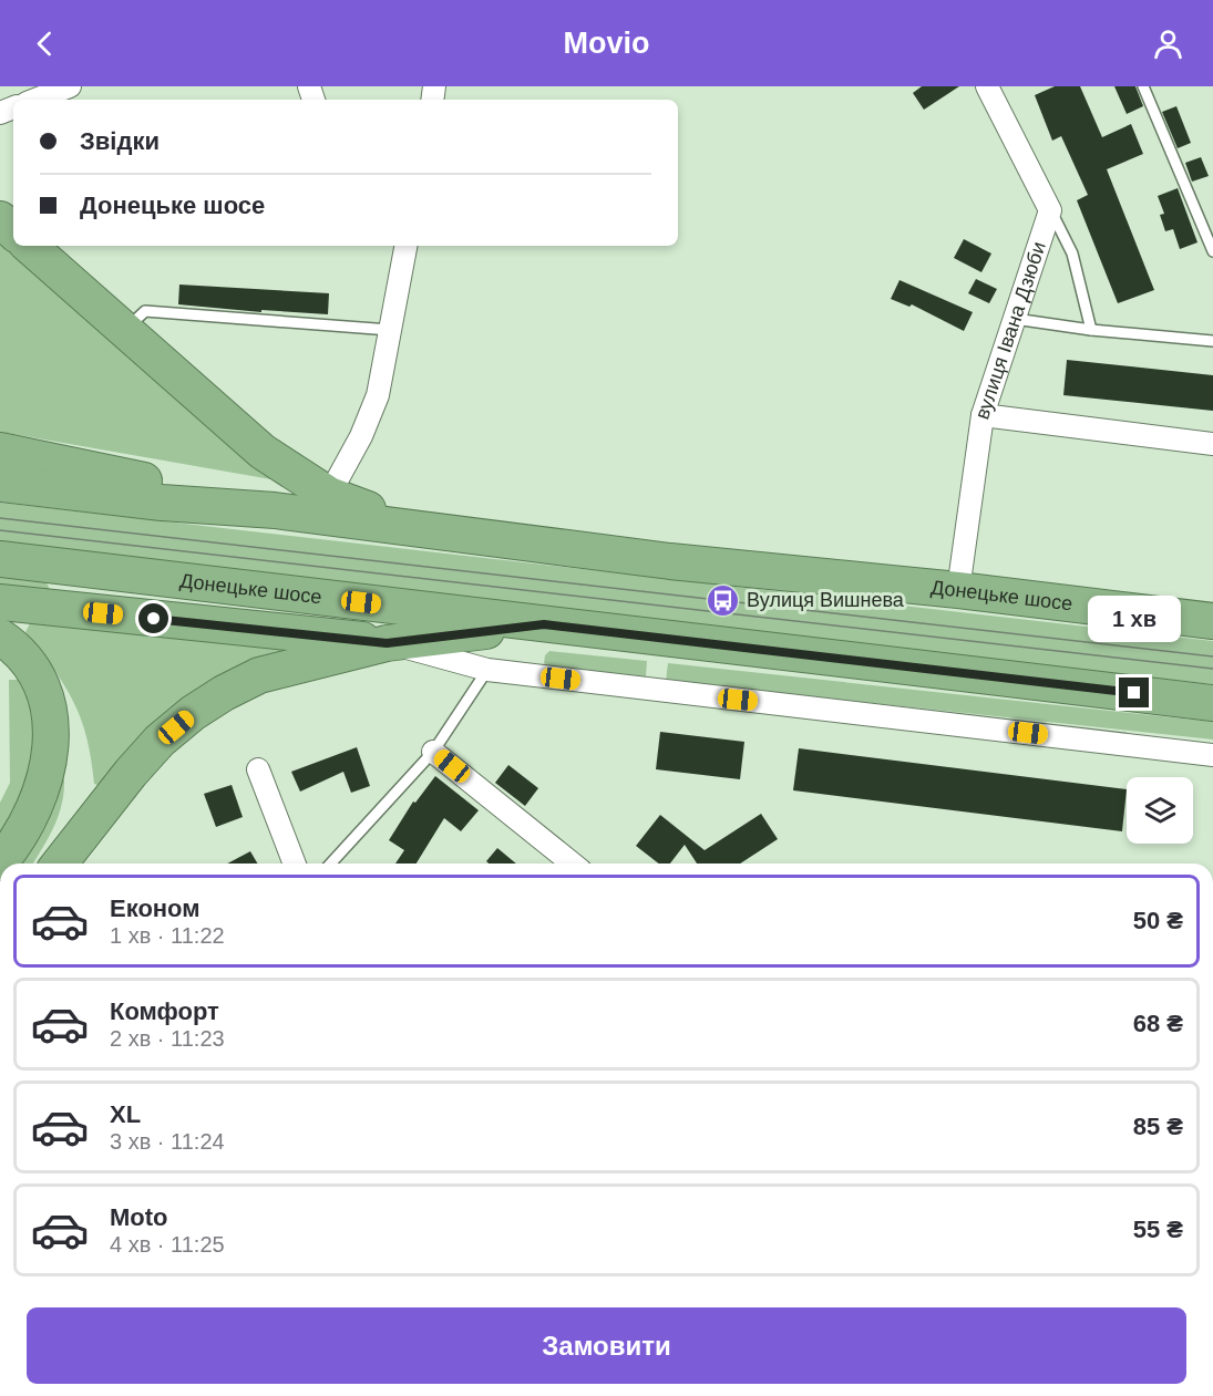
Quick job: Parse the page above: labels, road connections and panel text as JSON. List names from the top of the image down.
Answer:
{
  "streets": {
    "highway": ["Донецьке шосе"],
    "street": ["вулиця Івана Дзюби"]
  },
  "crossings": [
    ["вулиця Івана Дзюби", "Донецьке шосе"]
  ],
  "places": {
    "bus stop": ["Вулиця Вишнева"]
  },
  "page": {
    "header": "Movio",
    "banner": ["Звідки", "Донецьке шосе"],
    "bubble": "1 хв",
    "list": [
      {
        "name": "Економ",
        "note": "1 хв · 11:22",
        "value": "50 ₴"
      },
      {
        "name": "Комфорт",
        "note": "2 хв · 11:23",
        "value": "68 ₴"
      },
      {
        "name": "XL",
        "note": "3 хв · 11:24",
        "value": "85 ₴"
      },
      {
        "name": "Moto",
        "note": "4 хв · 11:25",
        "value": "55 ₴"
      }
    ],
    "buttons": "Замовити"
  }
}
